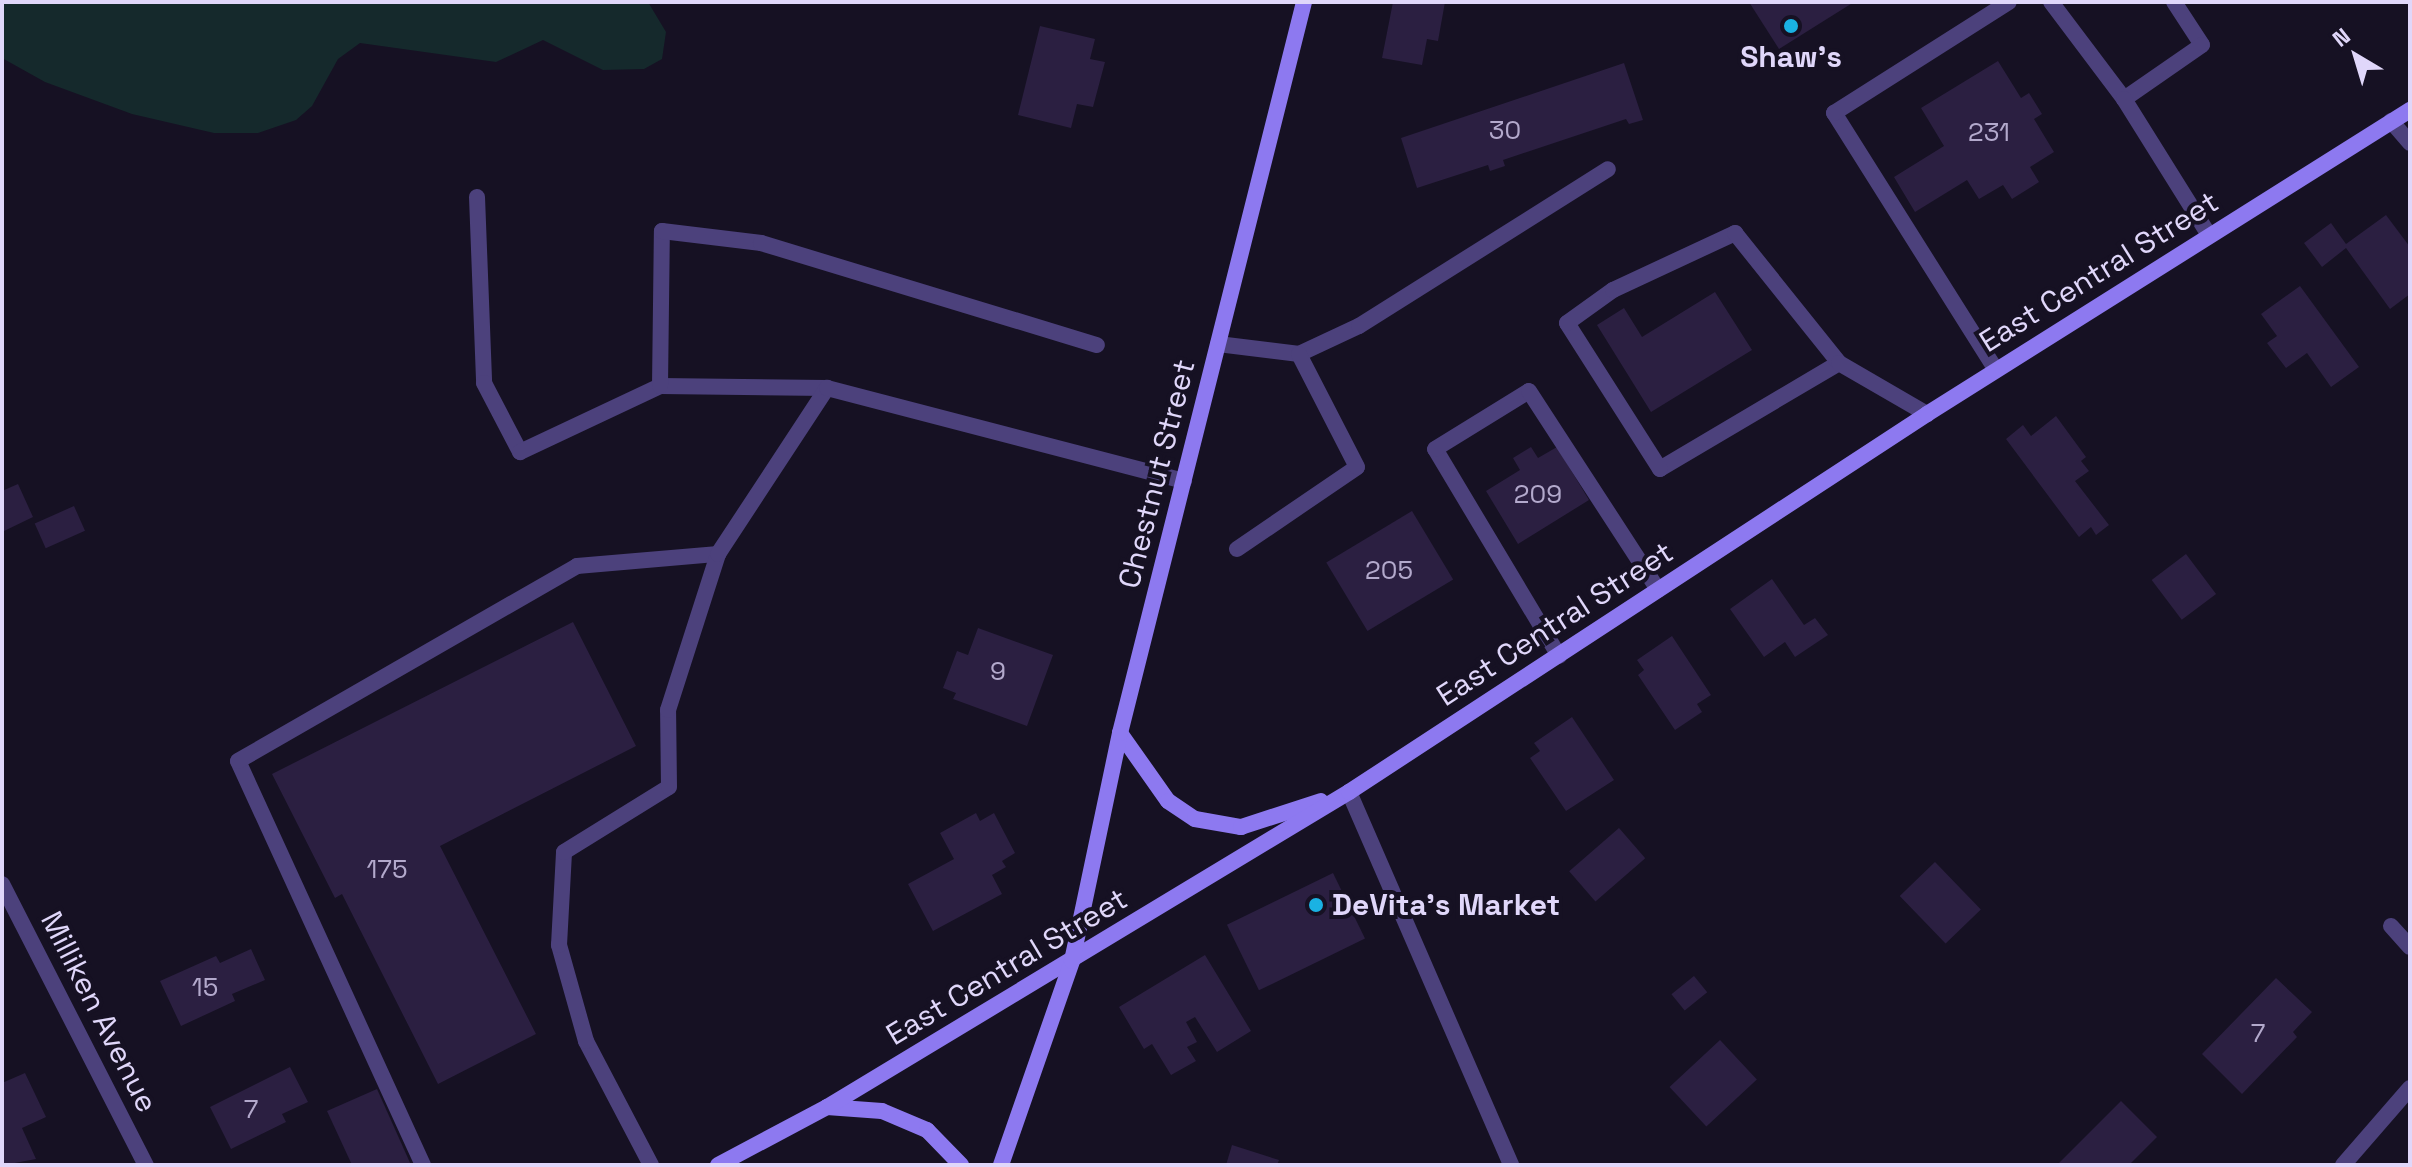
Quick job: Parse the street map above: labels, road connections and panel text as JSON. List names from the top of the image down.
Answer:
{
  "streets": {
    "main road": ["East Central Street", "Chestnut Street"],
    "street": ["Milliken Avenue"]
  },
  "crossings": [
    ["East Central Street", "Chestnut Street"]
  ],
  "places": ["Shaw's", "DeVita's Market"],
  "house_numbers": [
    "30",
    "231",
    "209",
    "205",
    "9",
    "175",
    "15",
    "7",
    "7"
  ],
  "north": "top left"
}
